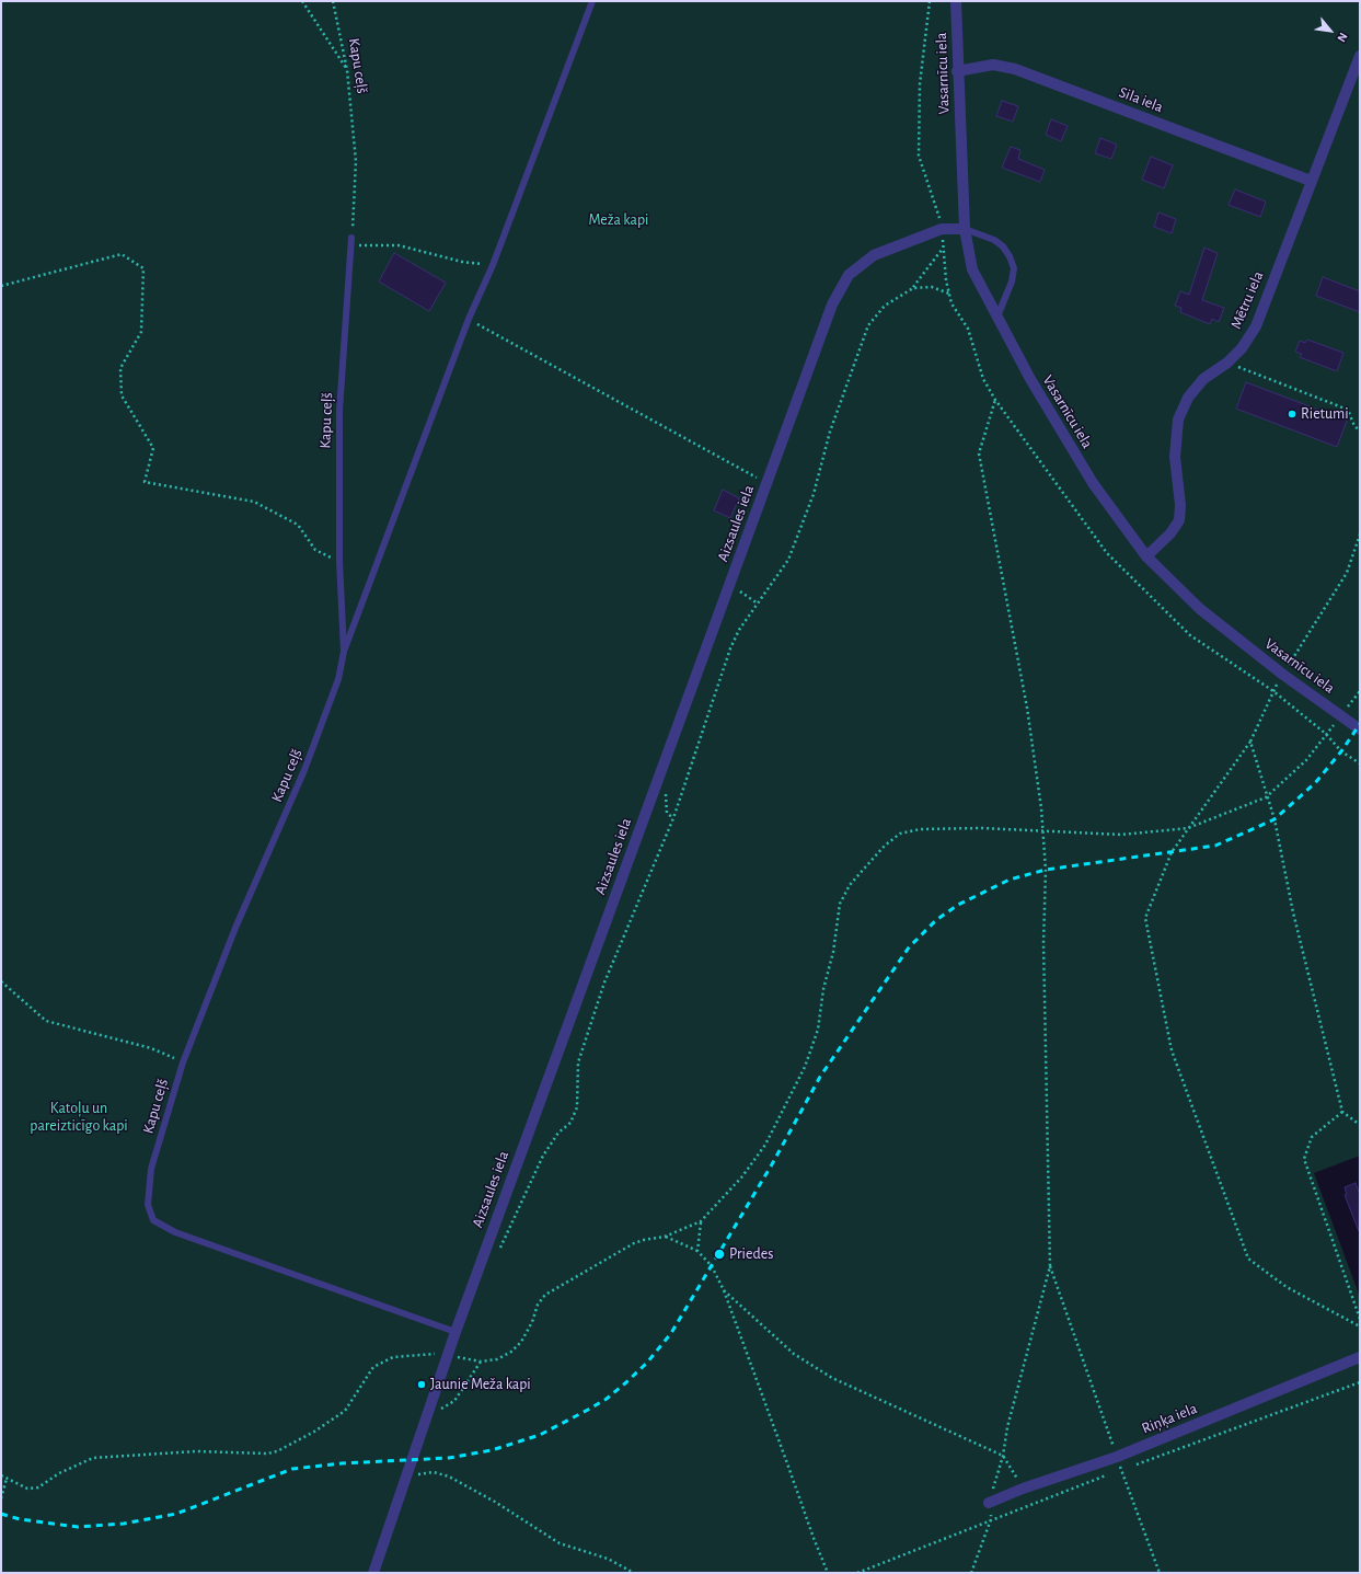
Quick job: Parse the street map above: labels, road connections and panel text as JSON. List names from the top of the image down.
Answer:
{
  "streets": {
    "street": [
      "Vasarnīcu iela",
      "Sila iela",
      "Mētru iela",
      "Aizsaules iela",
      "Riņķa iela"
    ],
    "lane": ["Kapu ceļš"]
  },
  "crossings": [
    ["Kapu ceļš", "Aizsaules iela"],
    ["Vasarnīcu iela", "Sila iela"],
    ["Vasarnīcu iela", "Mētru iela"],
    ["Vasarnīcu iela", "Aizsaules iela"],
    ["Sila iela", "Mētru iela"]
  ],
  "parks": ["Meža kapi", "Katoļu un pareizticīgo kapi"],
  "places": ["Rietumi", "Priedes", "Jaunie Meža kapi"],
  "north": "bottom right"
}
